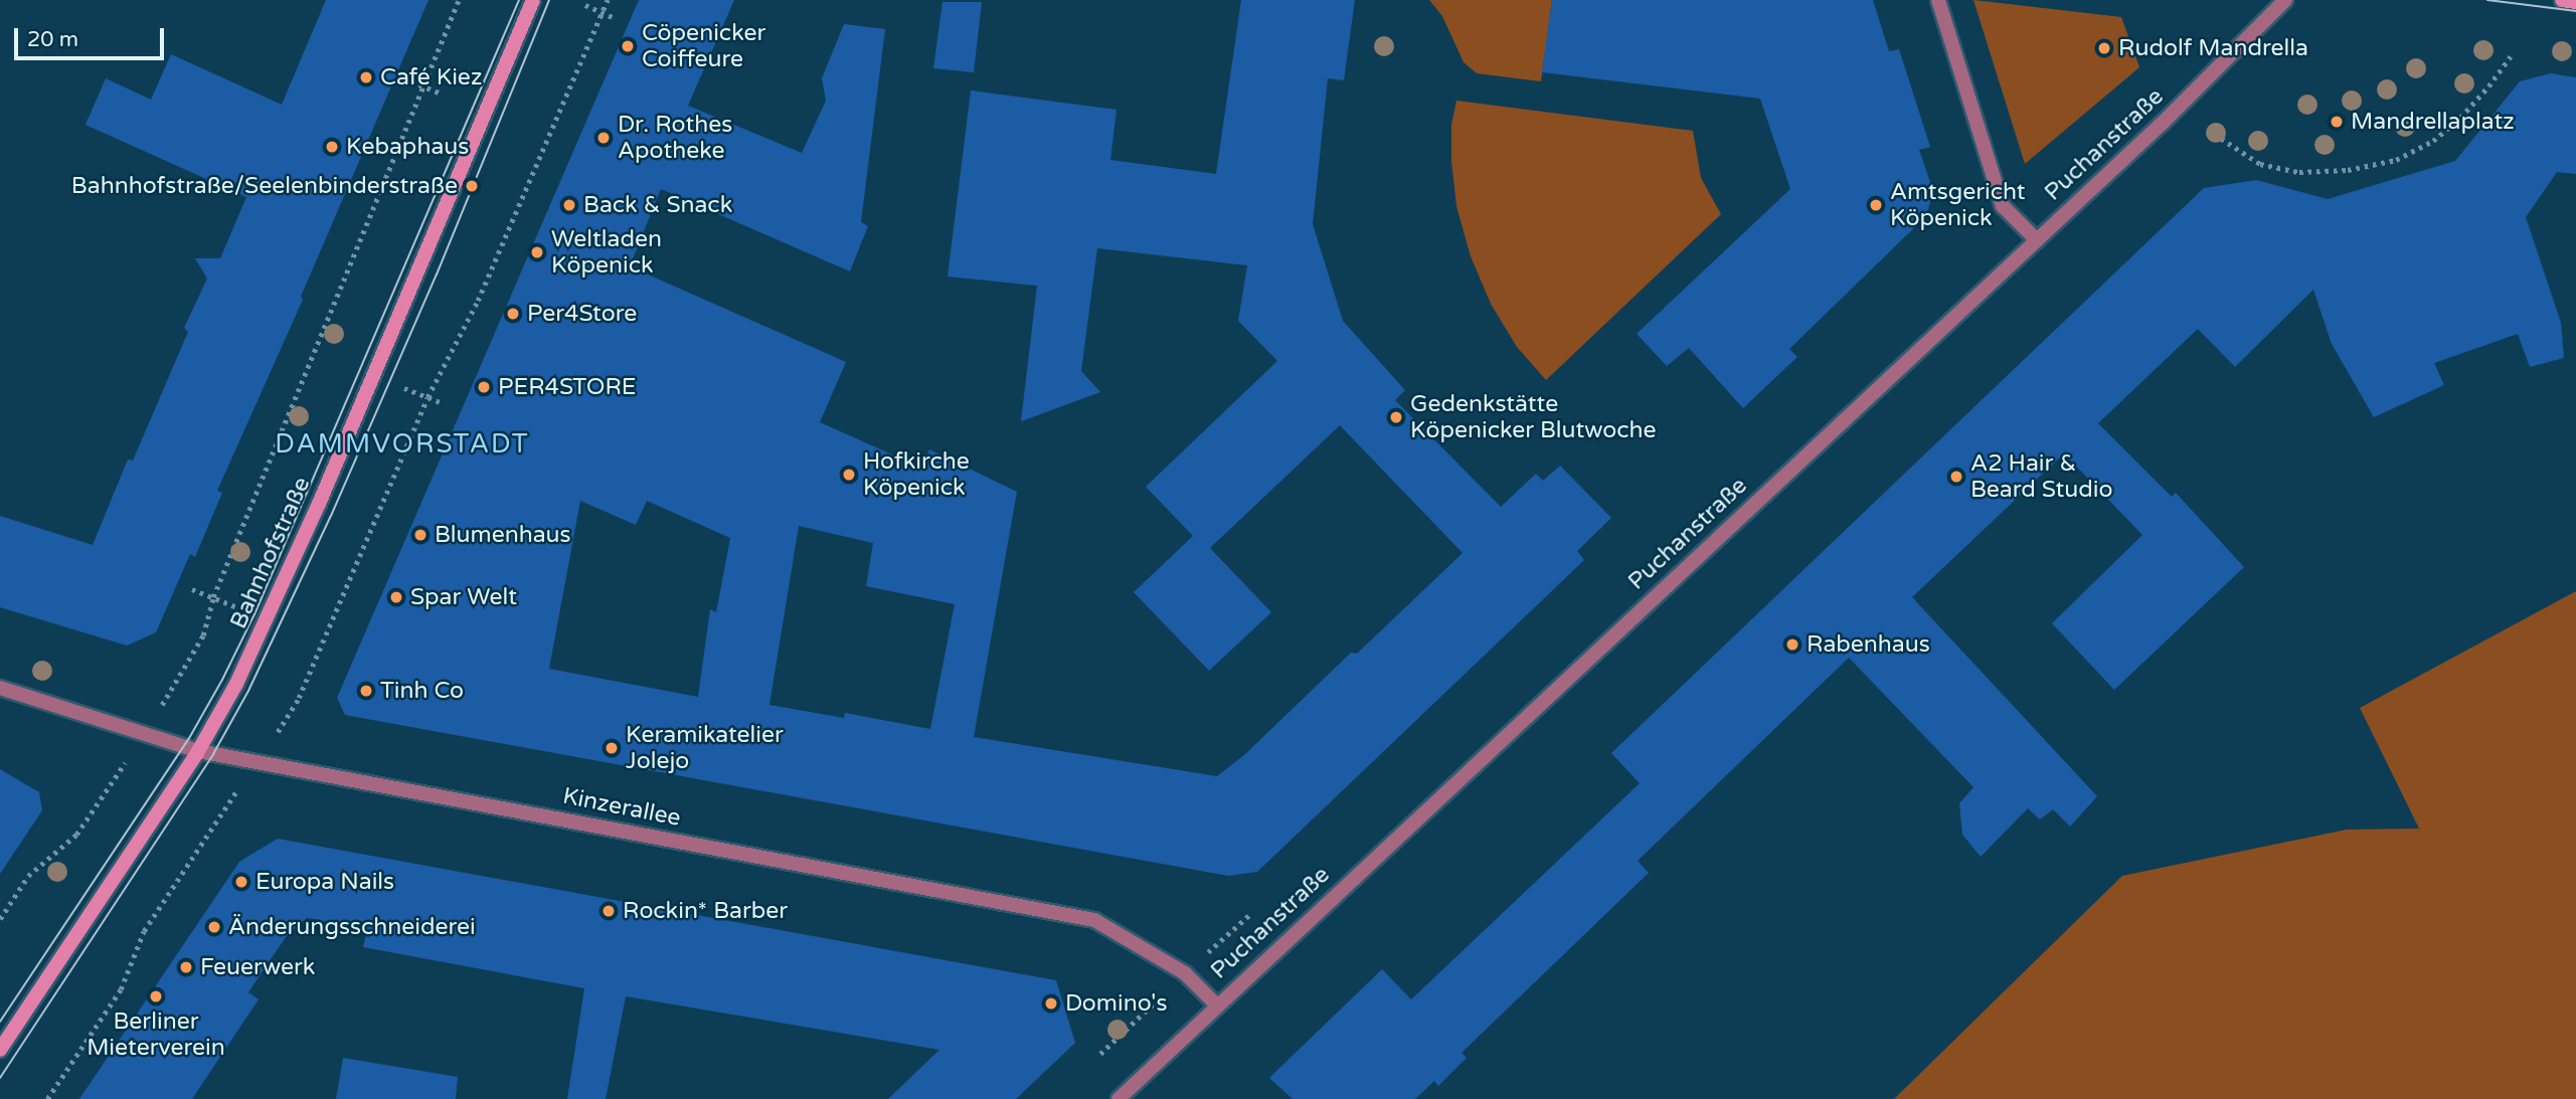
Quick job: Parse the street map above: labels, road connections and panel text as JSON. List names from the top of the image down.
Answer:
{
  "streets": {
    "main road": ["Bahnhofstraße"],
    "street": ["Puchanstraße", "Kinzerallee"]
  },
  "crossings": [
    ["Puchanstraße", "Kinzerallee"],
    ["Bahnhofstraße", "Kinzerallee"]
  ],
  "districts": ["DAMMVORSTADT"],
  "places": [
    "Cöpenicker Coiffeure",
    "Rudolf Mandrella",
    "Café Kiez",
    "Mandrellaplatz",
    "Dr. Rothes Apotheke",
    "Kebaphaus",
    "Bahnhofstraße/Seelenbinderstraße",
    "Back & Snack",
    "Amtsgericht Köpenick",
    "Weltladen Köpenick",
    "Per4Store",
    "PER4STORE",
    "Gedenkstätte Köpenicker Blutwoche",
    "Hofkirche Köpenick",
    "A2 Hair & Beard Studio",
    "Blumenhaus",
    "Spar Welt",
    "Rabenhaus",
    "Tinh Co",
    "Keramikatelier Jolejo",
    "Europa Nails",
    "Rockin* Barber",
    "Änderungsschneiderei",
    "Feuerwerk",
    "Berliner Mieterverein",
    "Domino's"
  ],
  "scale_bar": "20 m"
}
